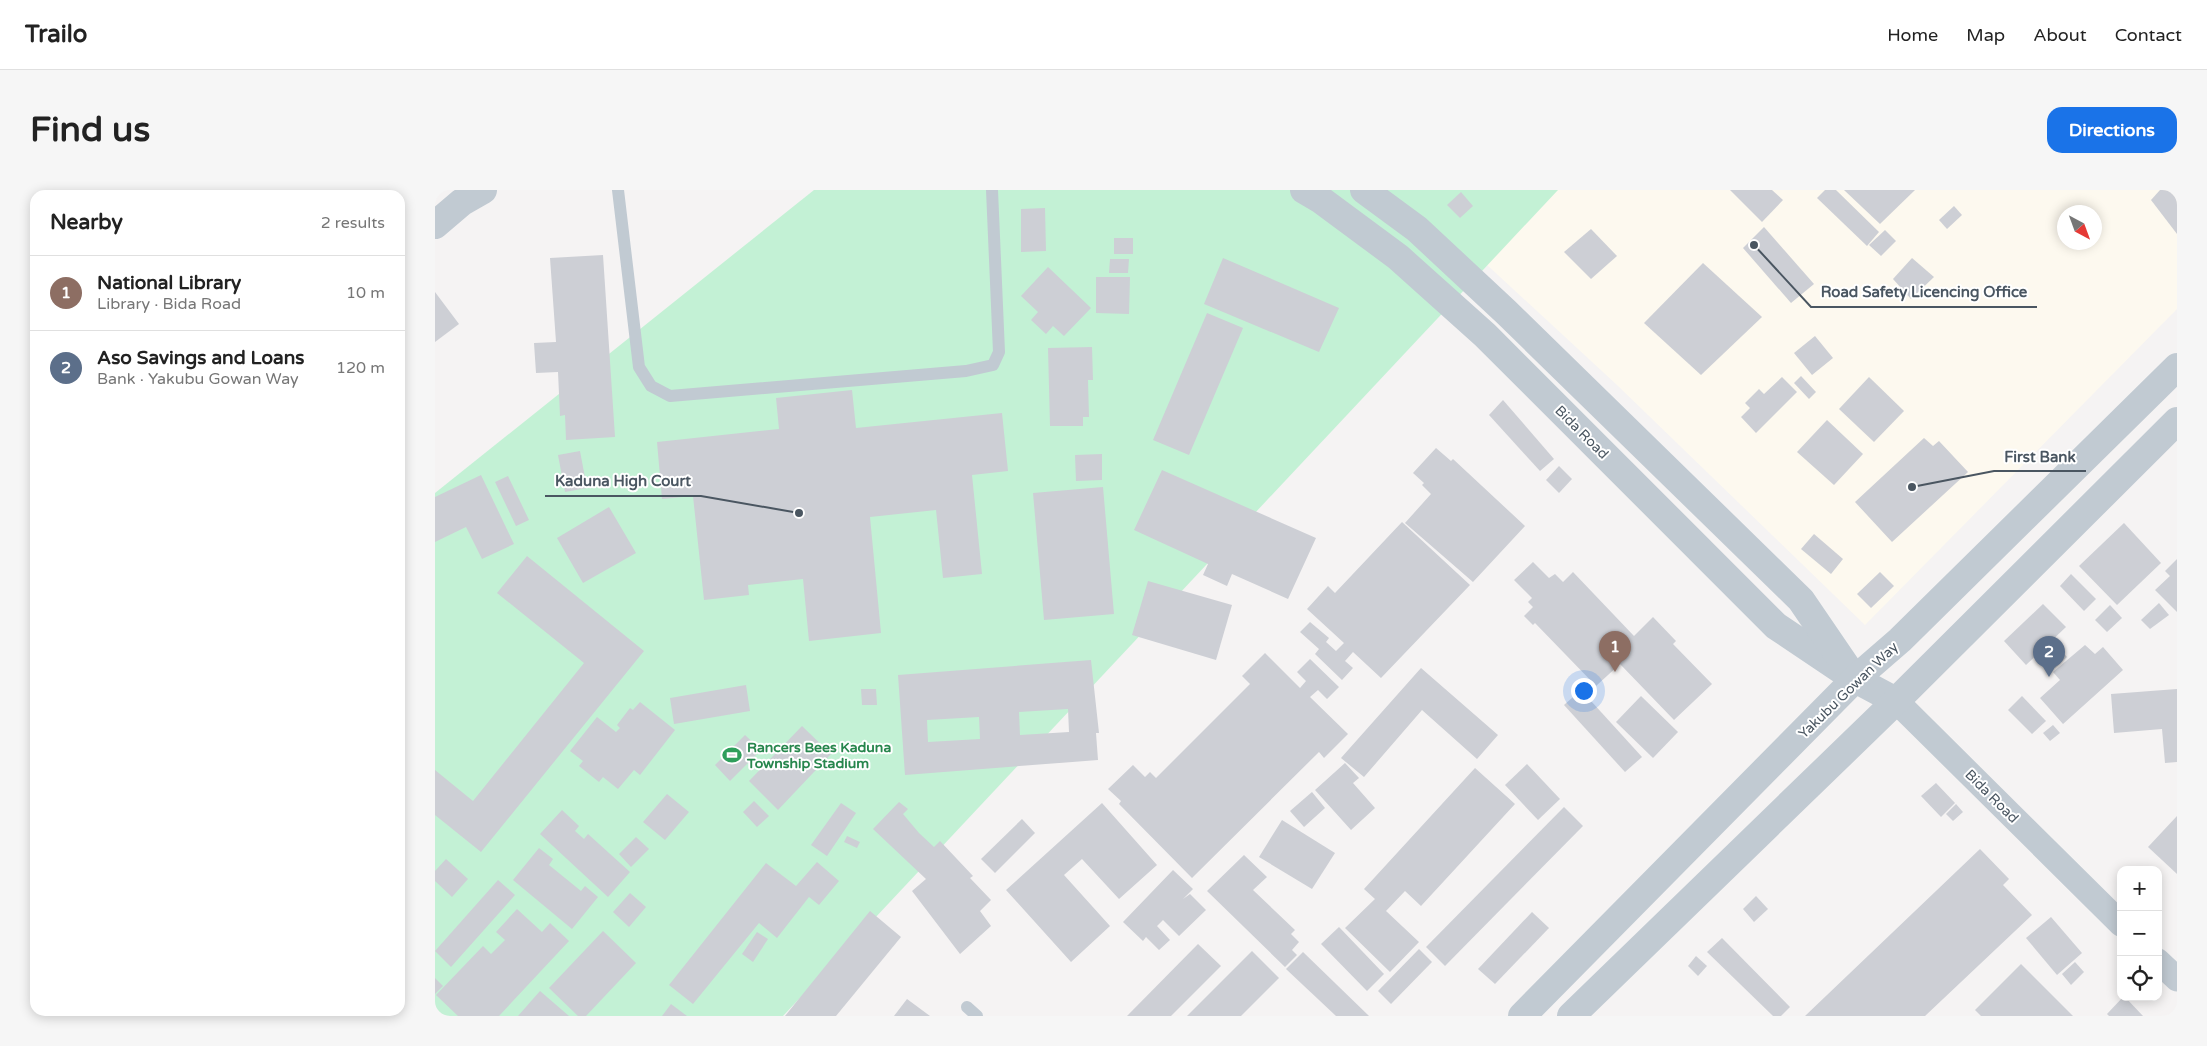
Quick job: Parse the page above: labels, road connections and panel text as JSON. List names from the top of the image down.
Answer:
{
  "streets": {
    "street": ["Bida Road", "Yakubu Gowan Way"]
  },
  "crossings": [
    ["Bida Road", "Yakubu Gowan Way"]
  ],
  "places": {
    "other": ["Road Safety Licencing Office", "First Bank", "Kaduna High Court"],
    "sports": ["Rancers Bees Kaduna Township Stadium"]
  },
  "north": "bottom right",
  "page": {
    "header": "Trailo",
    "nav": [
      "Home",
      "Map",
      "About",
      "Contact"
    ],
    "buttons": "Directions",
    "title": "Find us",
    "heading": ["Nearby", "2 results"],
    "list": [
      {
        "mark": "1",
        "name": "National Library",
        "note": "Library · Bida Road",
        "value": "10 m"
      },
      {
        "mark": "2",
        "name": "Aso Savings and Loans",
        "note": "Bank · Yakubu Gowan Way",
        "value": "120 m"
      }
    ],
    "pins": ["1", "2"],
    "map_buttons": ["+", "−"]
  }
}
